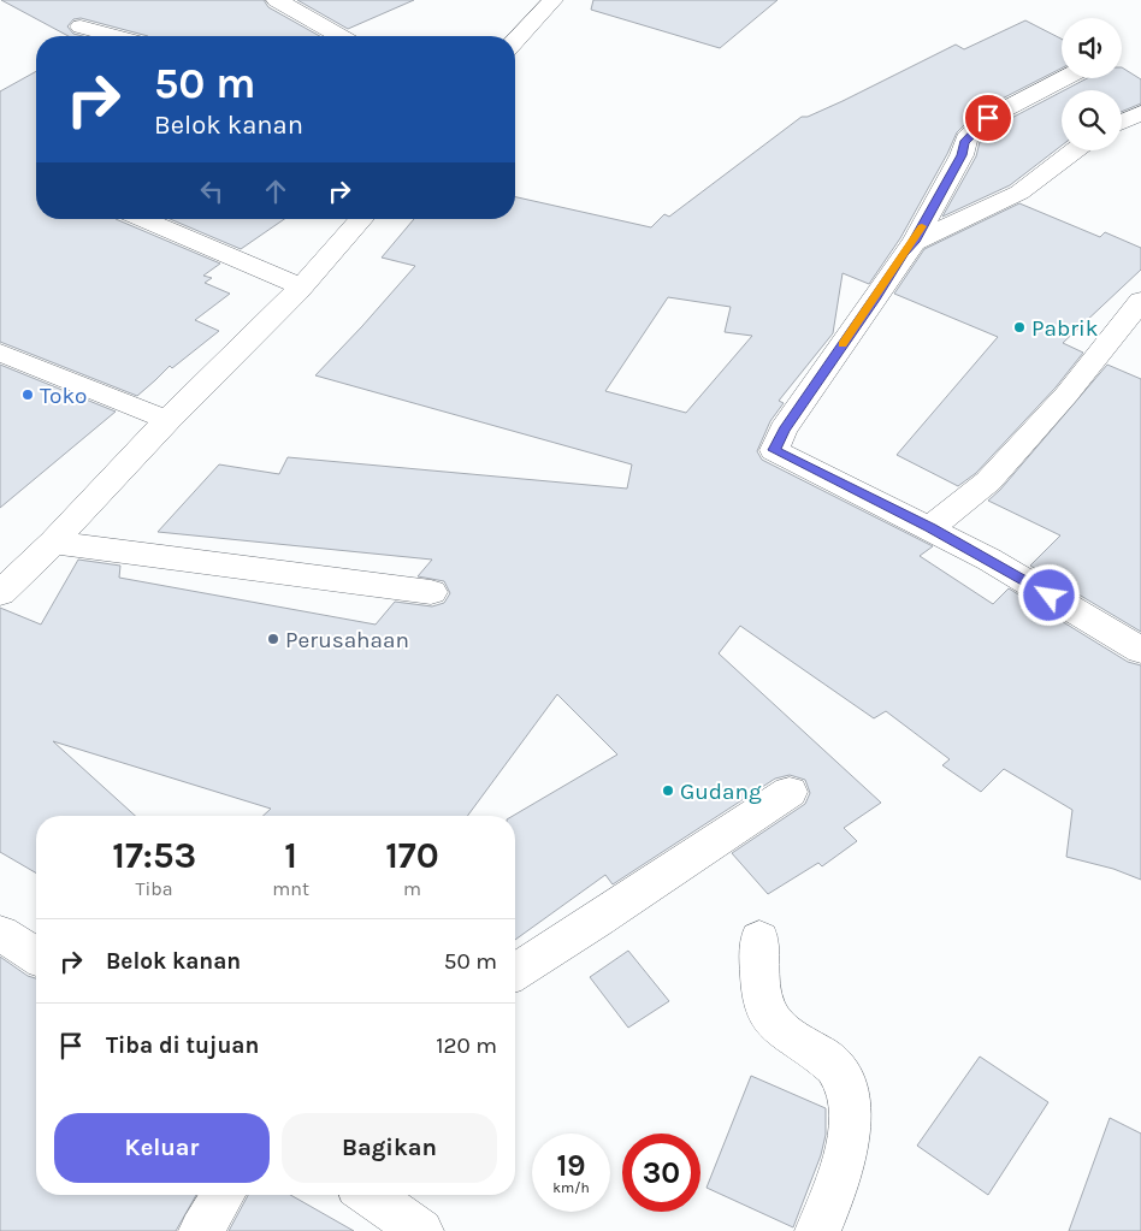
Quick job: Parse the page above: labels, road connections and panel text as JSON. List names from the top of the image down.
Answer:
{
  "places": [
    "Pabrik",
    "Toko",
    "Perusahaan",
    "Gudang"
  ],
  "page": {
    "turn": ["50 m", "Belok kanan"],
    "eta": [
      "17:53",
      "Tiba",
      "1",
      "mnt",
      "170",
      "m"
    ],
    "list": [
      {
        "name": "Belok kanan",
        "value": "50 m"
      },
      {
        "name": "Tiba di tujuan",
        "value": "120 m"
      }
    ],
    "buttons": ["Keluar", "Bagikan"],
    "speed": "19 km/h",
    "limit": "30"
  }
}
